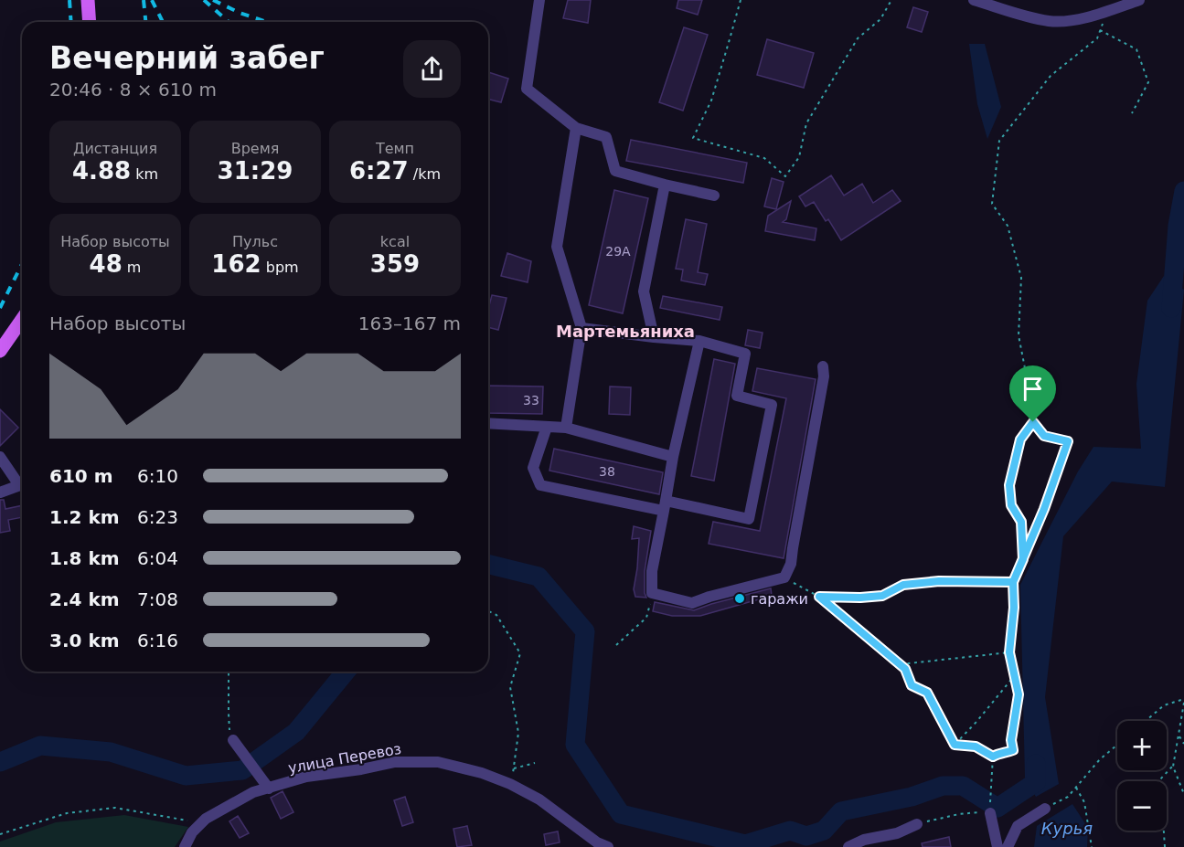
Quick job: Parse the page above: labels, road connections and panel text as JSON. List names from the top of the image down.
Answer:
{
  "streets": {
    "street": ["улица Перевоз"]
  },
  "districts": ["Мартемьяниха"],
  "water": ["Курья"],
  "places": ["гаражи"],
  "house_numbers": ["29А", "33", "38"],
  "page": {
    "heading": ["Вечерний забег", "20:46 · 8 × 610 m"],
    "stats": [
      ["Дистанция", "4.88 km"],
      ["Время", "31:29"],
      ["Темп", "6:27 /km"],
      ["Набор высоты", "48 m"],
      ["Пульс", "162 bpm"],
      ["kcal", "359"]
    ],
    "chart": ["Набор высоты", "163–167 m"],
    "list": [
      {
        "name": "610 m",
        "note": "6:10"
      },
      {
        "name": "1.2 km",
        "note": "6:23"
      },
      {
        "name": "1.8 km",
        "note": "6:04"
      },
      {
        "name": "2.4 km",
        "note": "7:08"
      },
      {
        "name": "3.0 km",
        "note": "6:16"
      }
    ],
    "map_buttons": ["+", "−"]
  }
}
